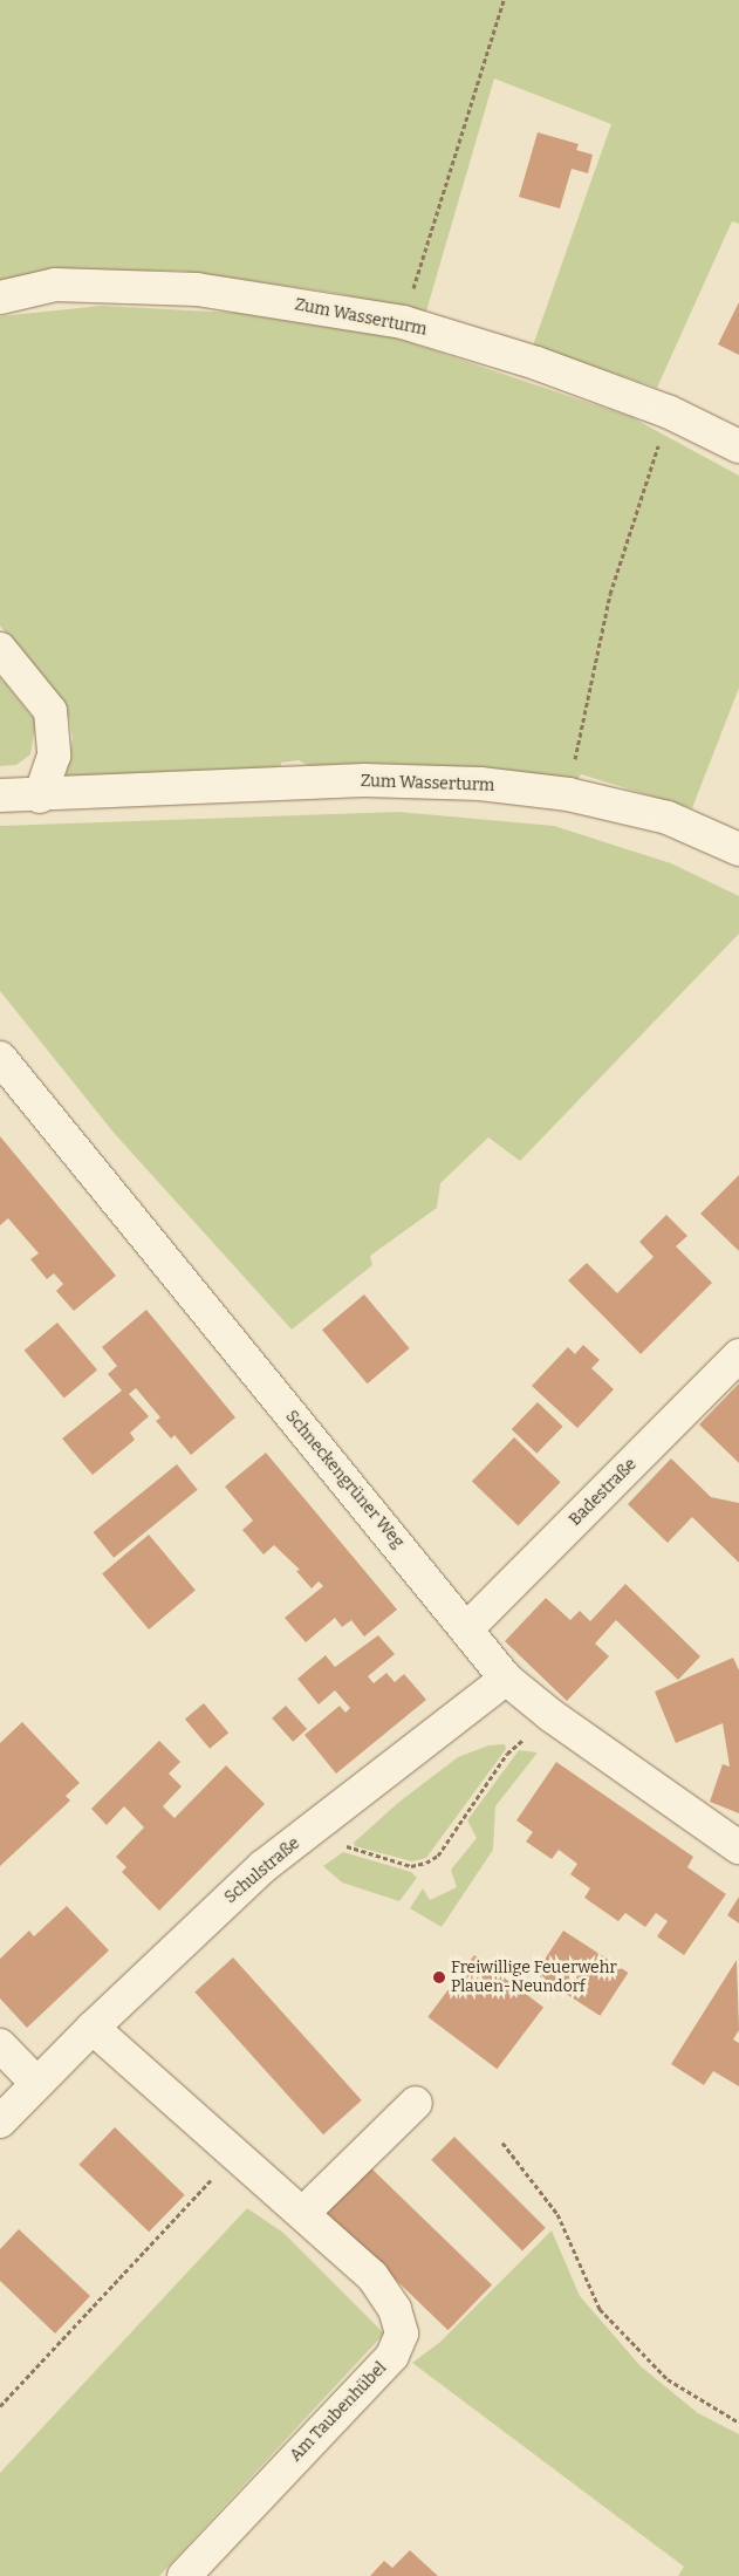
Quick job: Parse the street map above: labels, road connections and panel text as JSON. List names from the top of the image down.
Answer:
{
  "streets": {
    "street": [
      "Zum Wasserturm",
      "Schneckengrüner Weg",
      "Badestraße",
      "Schulstraße",
      "Am Taubenhübel"
    ]
  },
  "crossings": [
    ["Schneckengrüner Weg", "Badestraße"],
    ["Schneckengrüner Weg", "Schulstraße"],
    ["Schulstraße", "Am Taubenhübel"]
  ],
  "places": ["Freiwillige Feuerwehr Plauen-Neundorf"]
}
